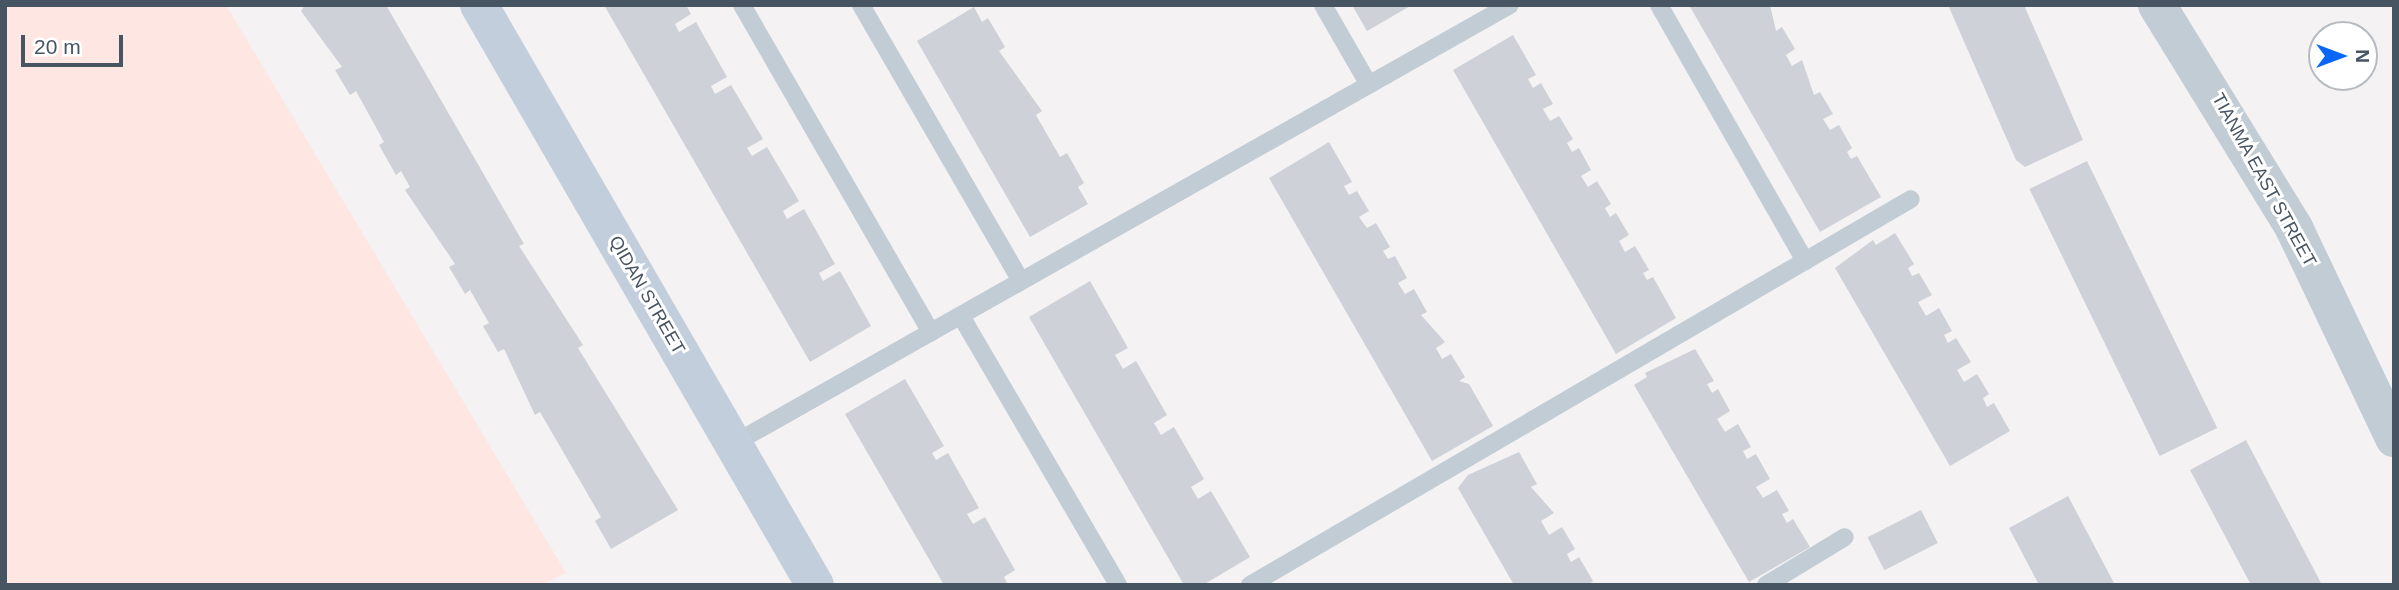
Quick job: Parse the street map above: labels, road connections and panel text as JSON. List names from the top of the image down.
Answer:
{
  "streets": {
    "main road": ["QIDAN STREET"],
    "street": ["TIANMA EAST STREET"]
  },
  "scale_bar": "20 m",
  "north": "right"
}
